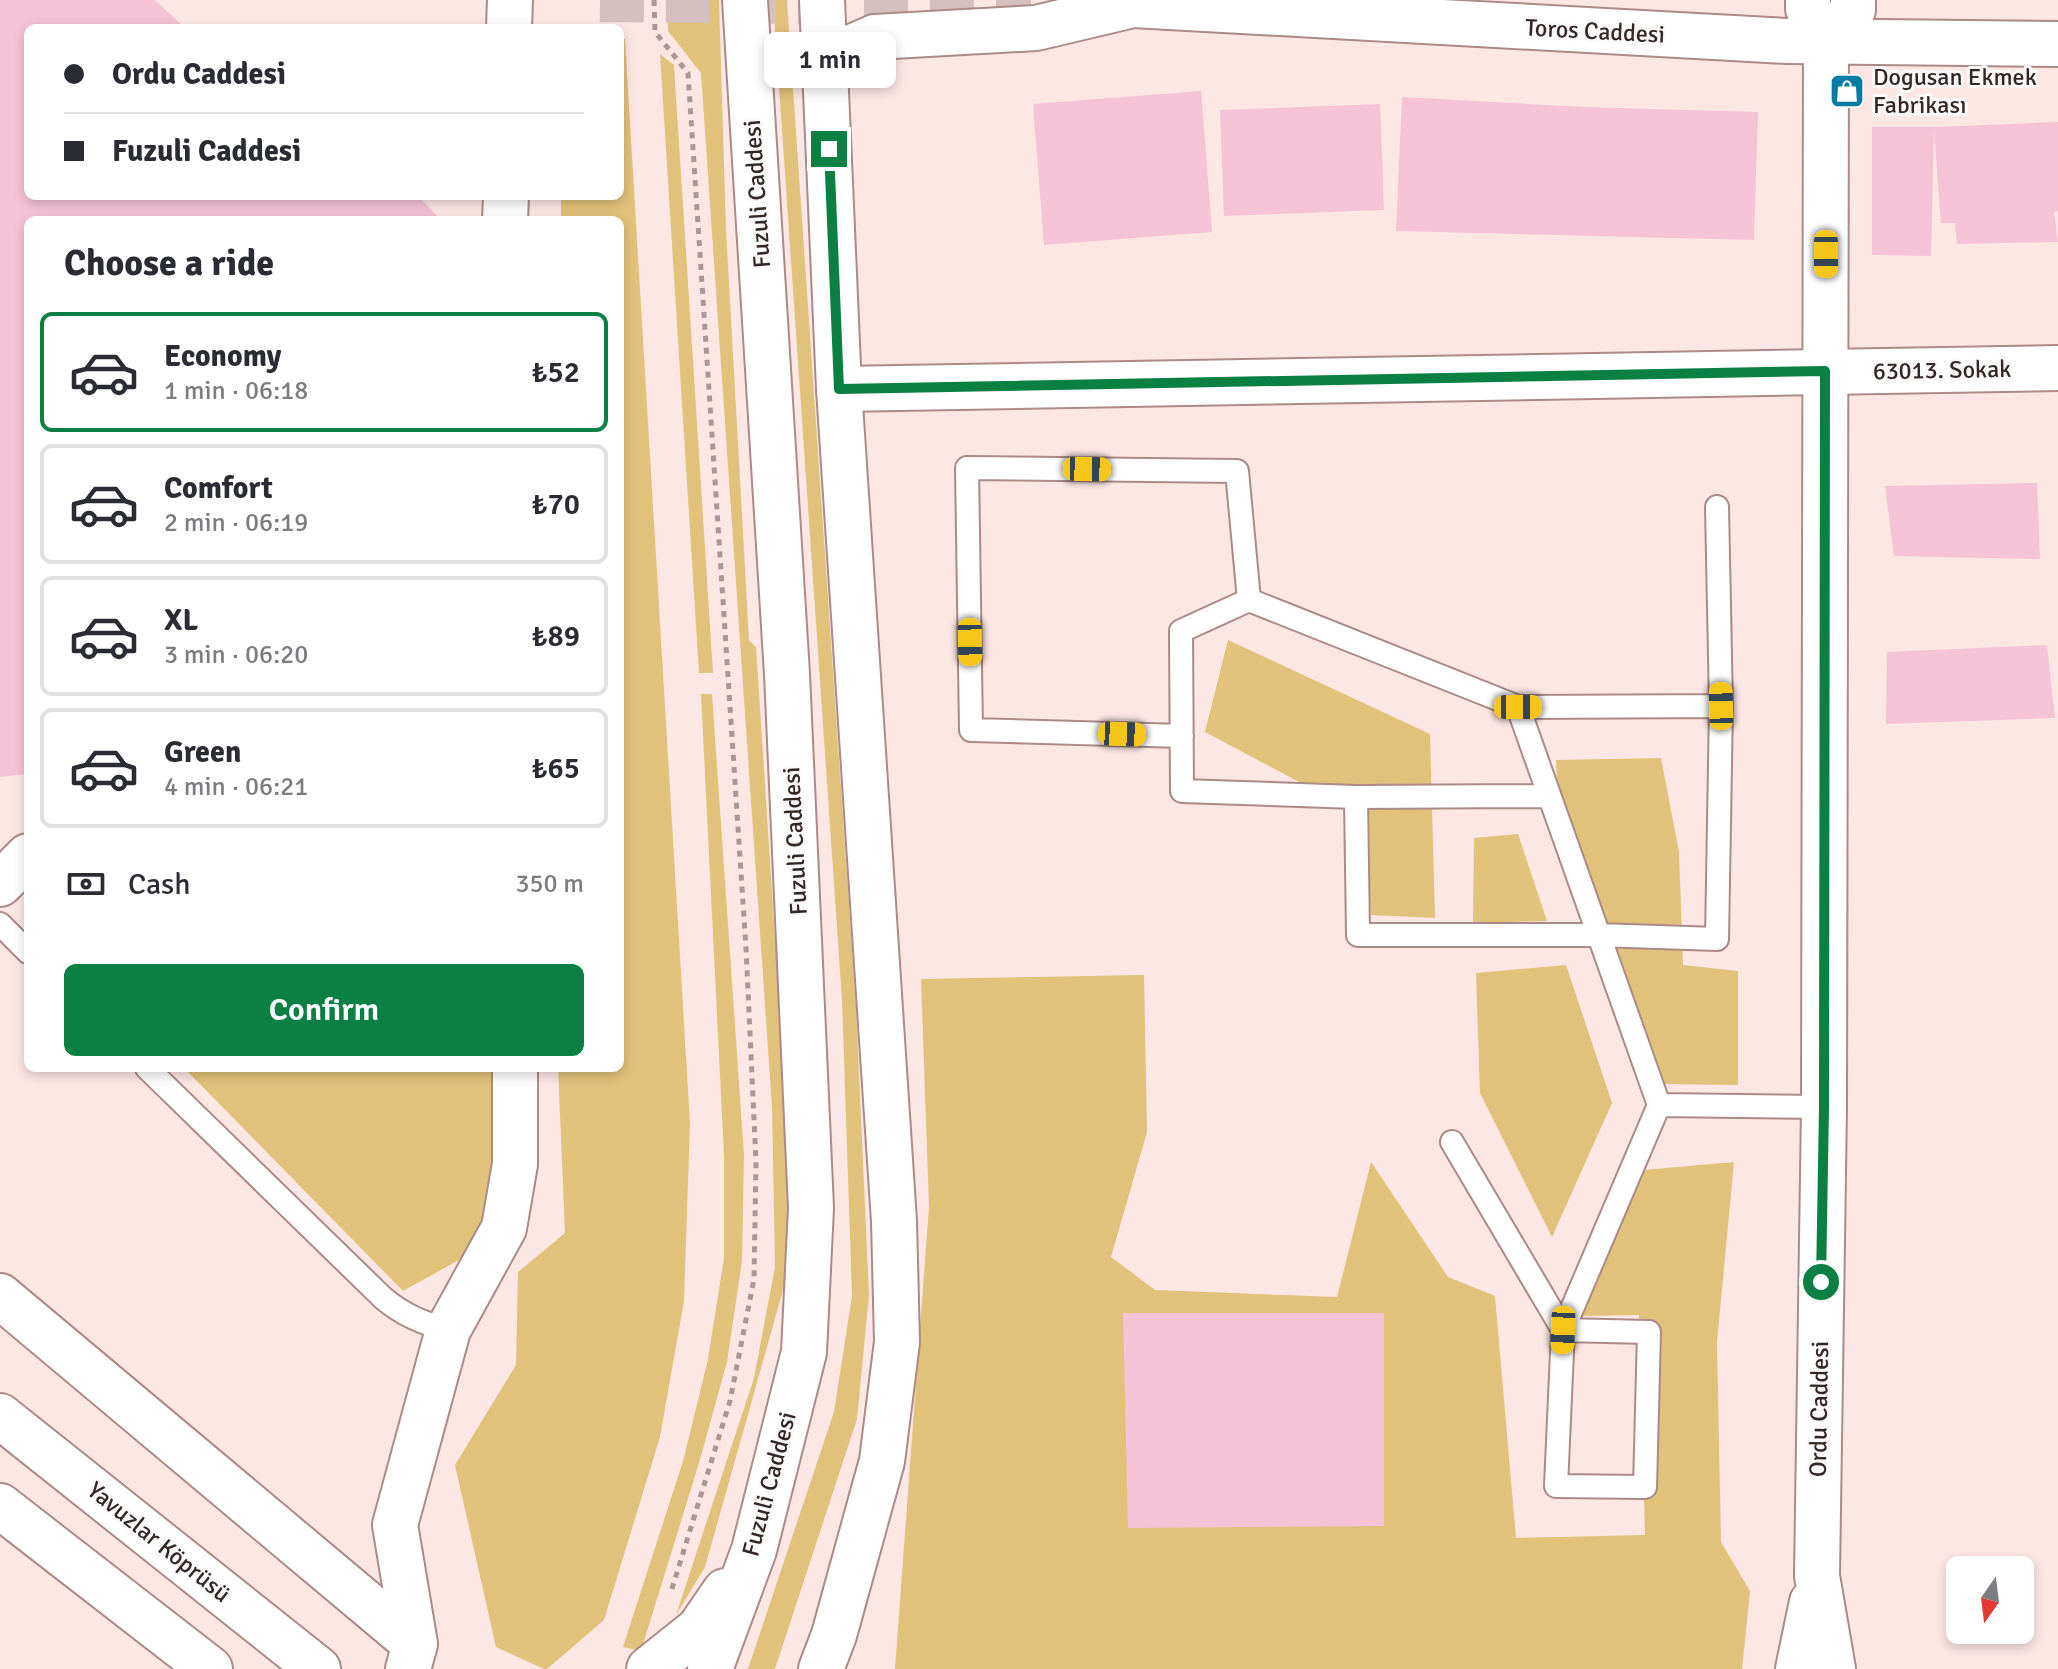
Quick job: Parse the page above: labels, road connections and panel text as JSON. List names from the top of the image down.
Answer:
{
  "streets": {
    "street": [
      "Toros Caddesi",
      "Fuzuli Caddesi",
      "63013. Sokak",
      "Ordu Caddesi",
      "Yavuzlar Köprüsü"
    ]
  },
  "crossings": [
    ["Toros Caddesi", "Ordu Caddesi"],
    ["63013. Sokak", "Ordu Caddesi"]
  ],
  "places": {
    "shop": ["Dogusan Ekmek Fabrikası"]
  },
  "north": "bottom",
  "page": {
    "banner": ["Ordu Caddesi", "Fuzuli Caddesi"],
    "bubble": "1 min",
    "heading": "Choose a ride",
    "list": [
      {
        "name": "Economy",
        "note": "1 min · 06:18",
        "value": "₺52"
      },
      {
        "name": "Comfort",
        "note": "2 min · 06:19",
        "value": "₺70"
      },
      {
        "name": "XL",
        "note": "3 min · 06:20",
        "value": "₺89"
      },
      {
        "name": "Green",
        "note": "4 min · 06:21",
        "value": "₺65"
      }
    ],
    "pay": ["Cash", "350 m"],
    "buttons": "Confirm"
  }
}
